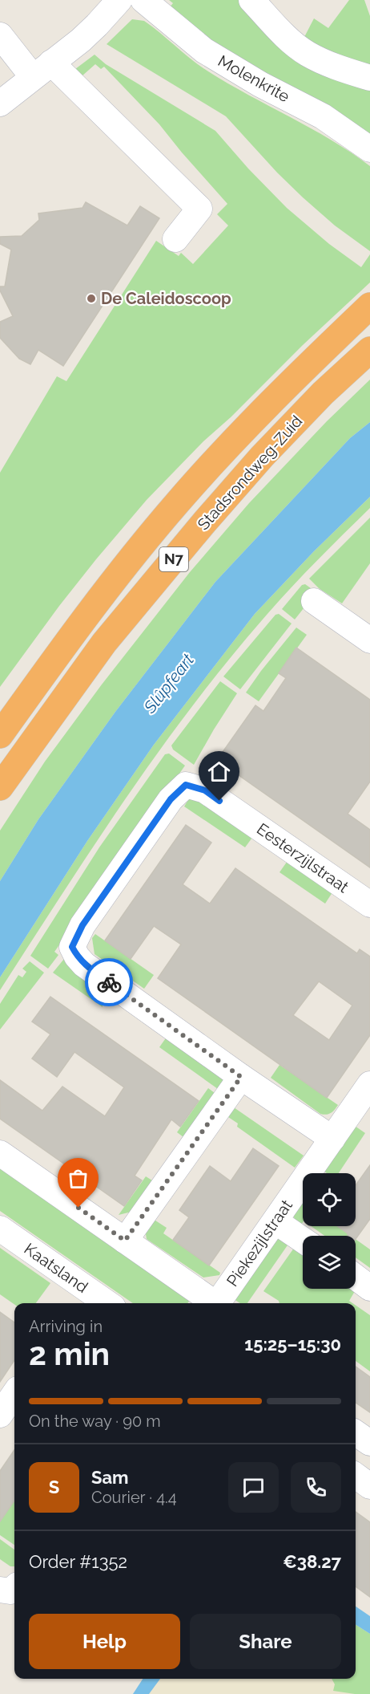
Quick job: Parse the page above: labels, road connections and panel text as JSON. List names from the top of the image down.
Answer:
{
  "streets": {
    "highway": ["Stadsrondweg-Zuid", "N7"],
    "street": [
      "Molenkrite",
      "Eesterzijlstraat",
      "Piekezijlstraat",
      "Kaatsland"
    ]
  },
  "water": ["Slûpfeart"],
  "places": ["De Caleidoscoop"],
  "page": {
    "heading": ["2 min", "Arriving in", "15:25–15:30"],
    "panel": [
      "Sam",
      "Courier · 4.4",
      "Order #1352",
      "€38.27"
    ],
    "bar": "On the way · 90 m",
    "round": "S",
    "buttons": ["Help", "Share"]
  }
}
